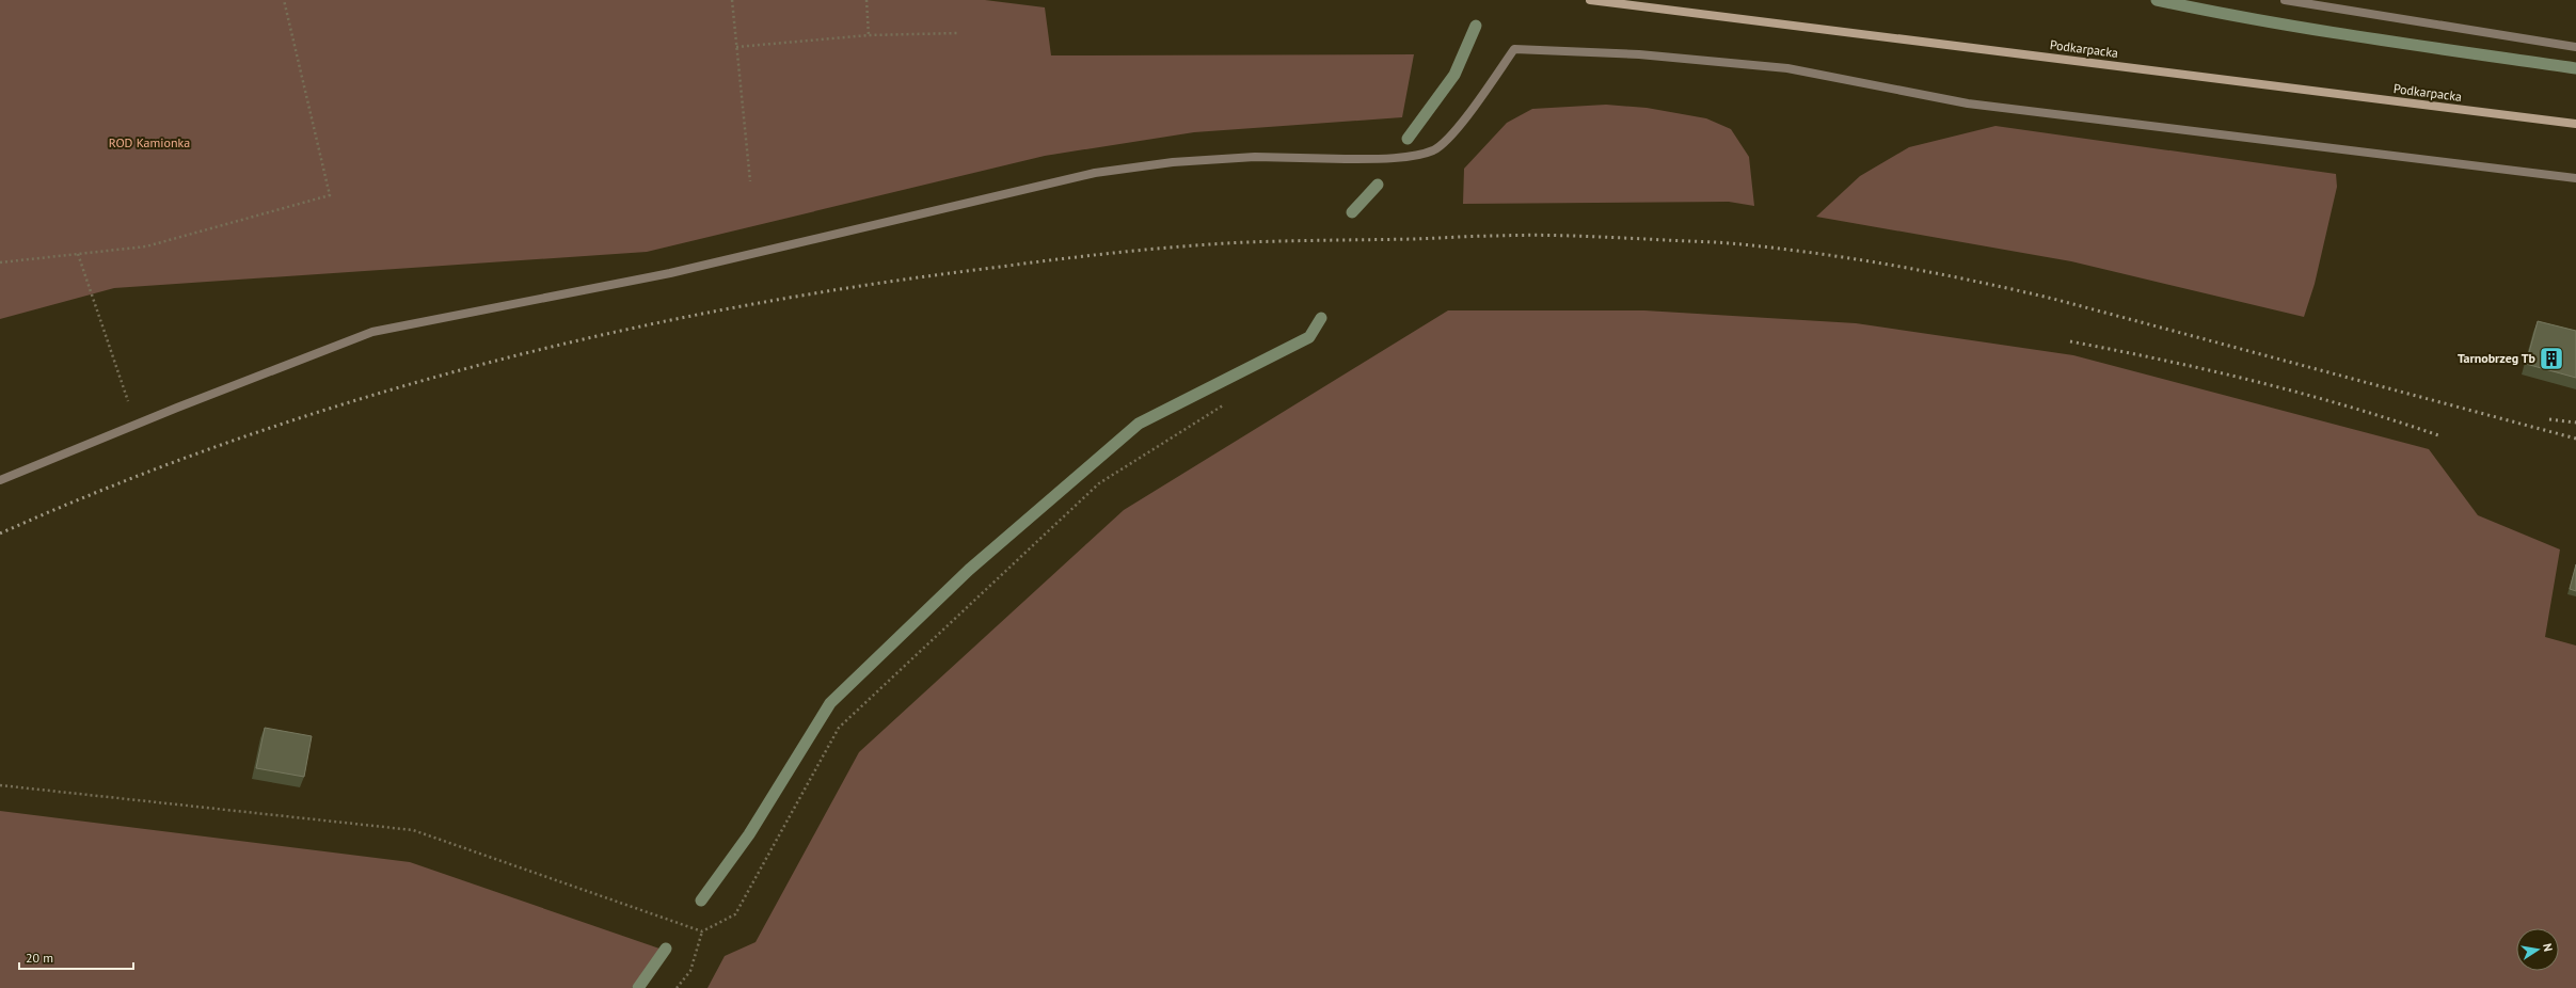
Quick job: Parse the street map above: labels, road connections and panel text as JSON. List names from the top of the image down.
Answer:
{
  "streets": {
    "main road": ["Podkarpacka"]
  },
  "parks": ["ROD Kamionka"],
  "places": {
    "building": ["Tarnobrzeg Tb"]
  },
  "scale_bar": "20 m",
  "north": "right"
}
